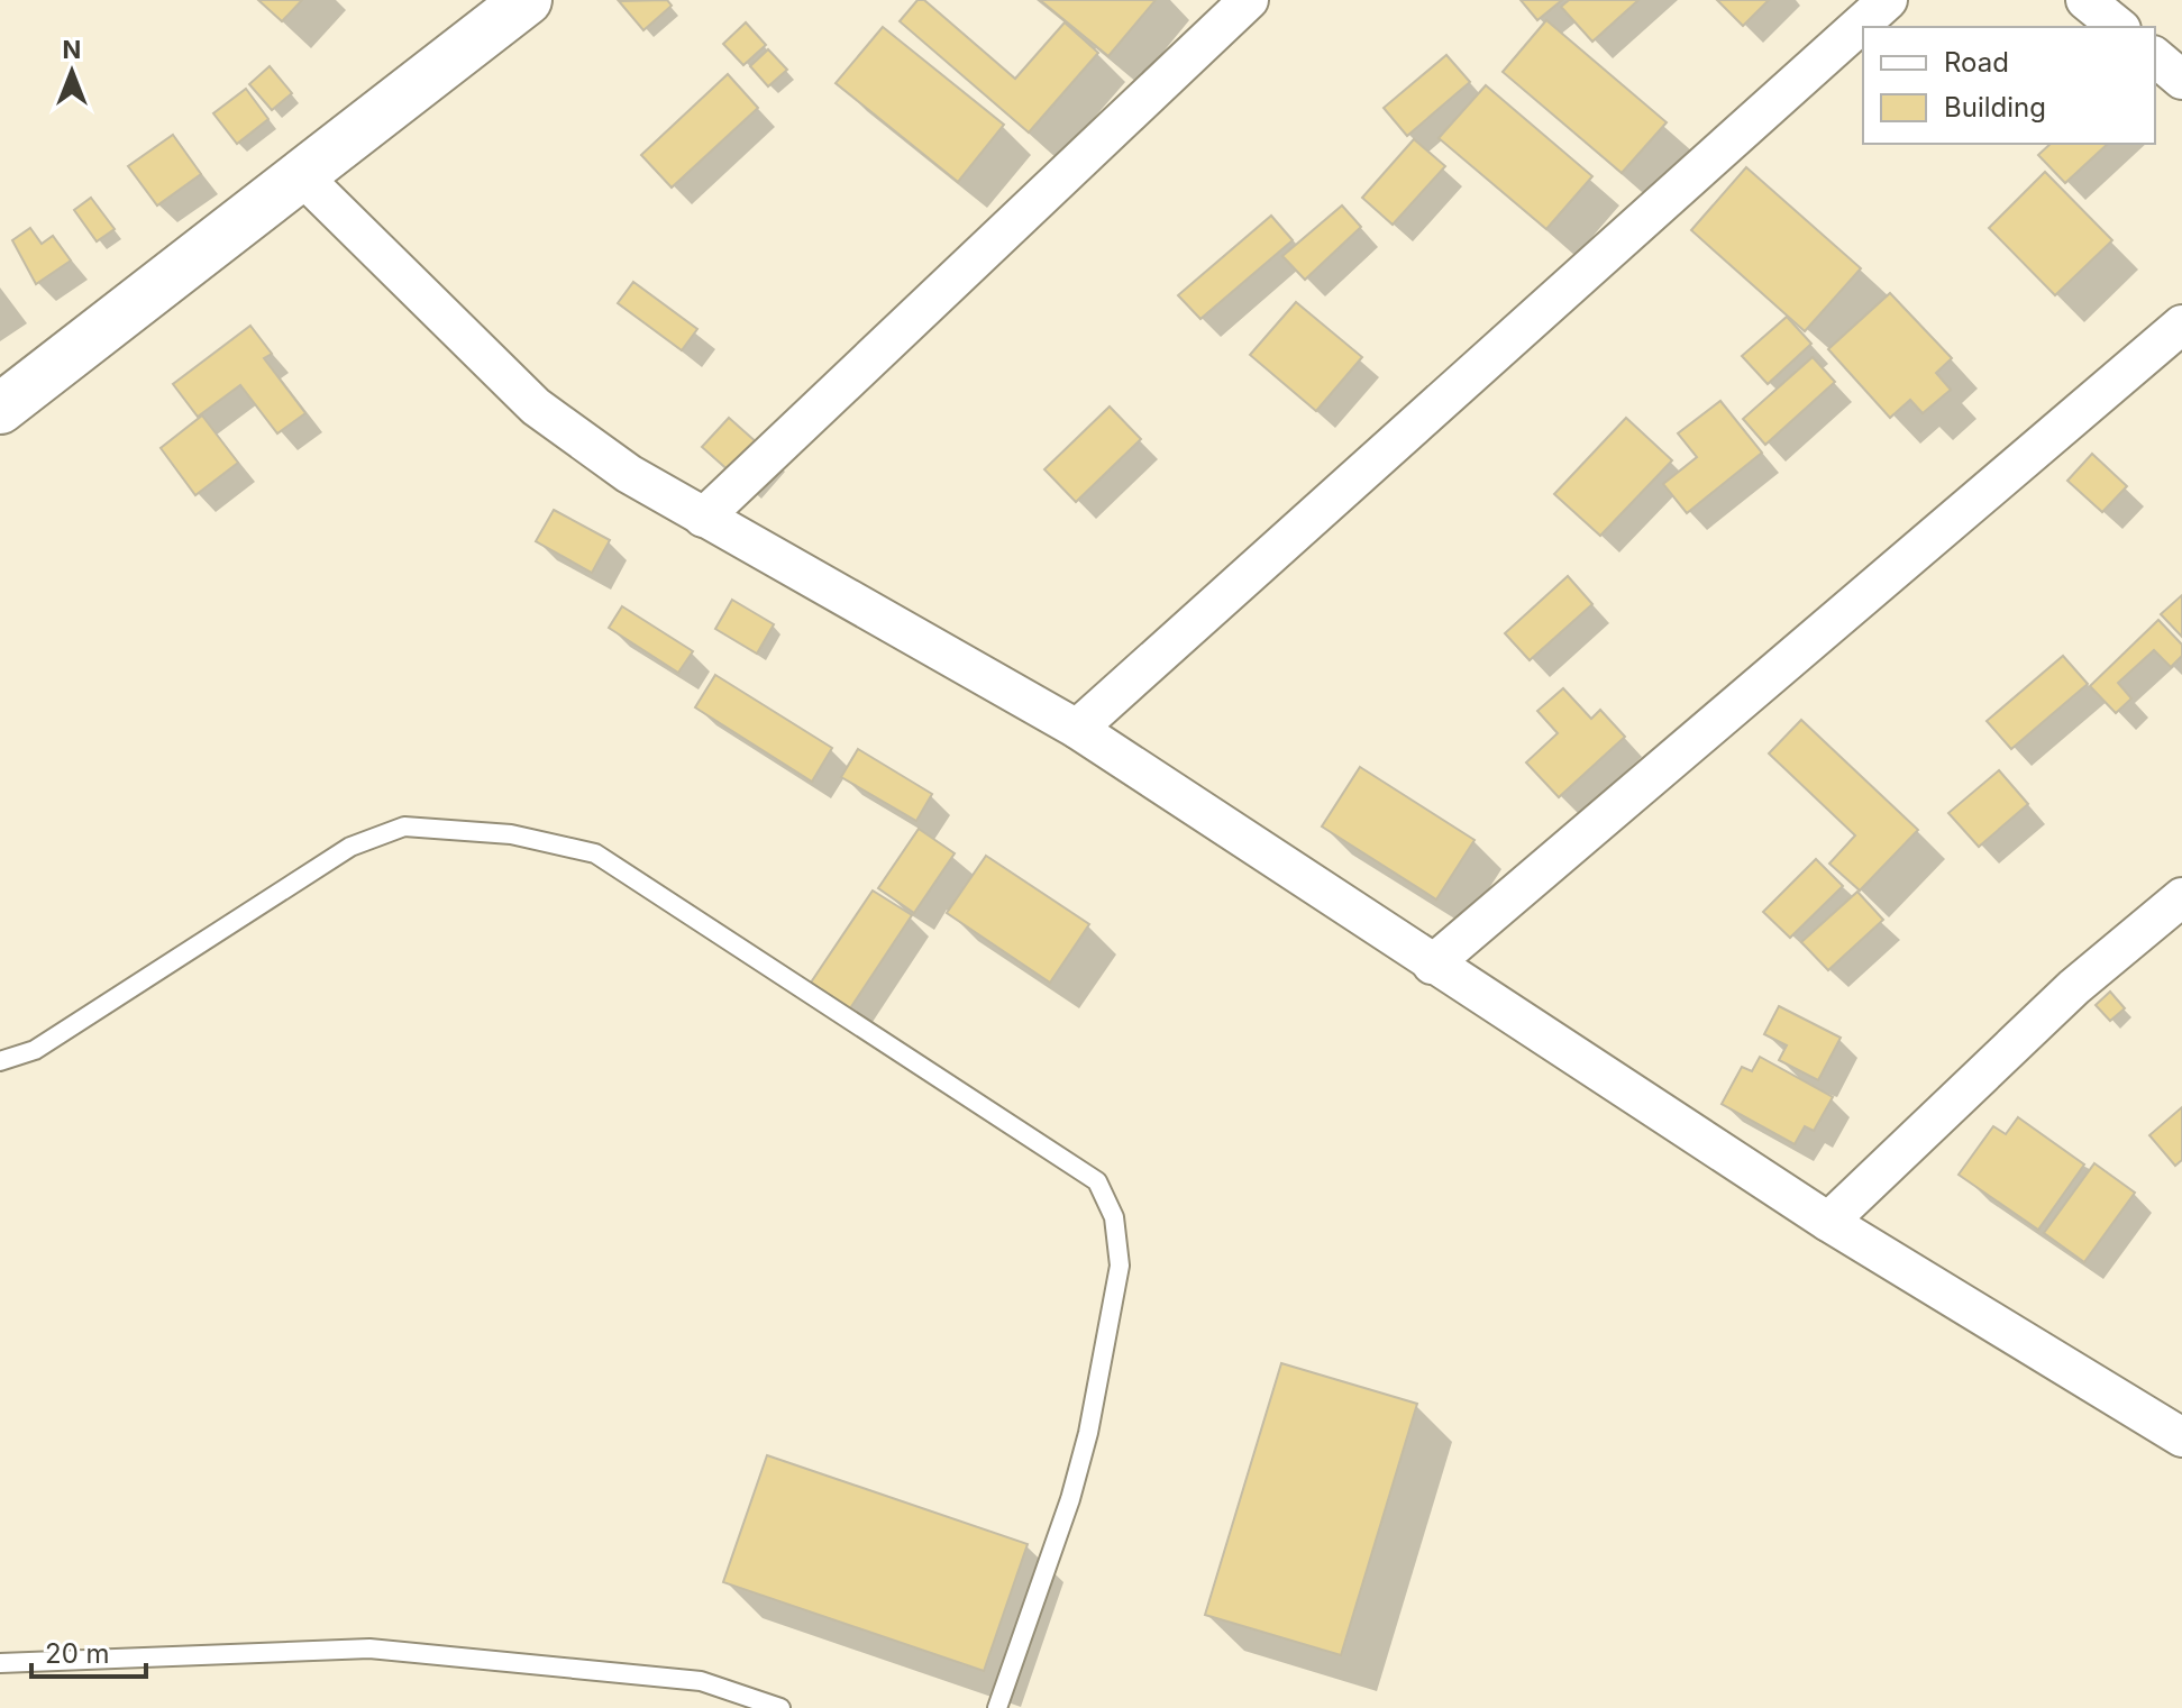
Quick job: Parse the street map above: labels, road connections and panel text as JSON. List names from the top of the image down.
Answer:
{
  "legend": ["Road", "Building"],
  "scale_bar": "20 m",
  "north": "top"
}
